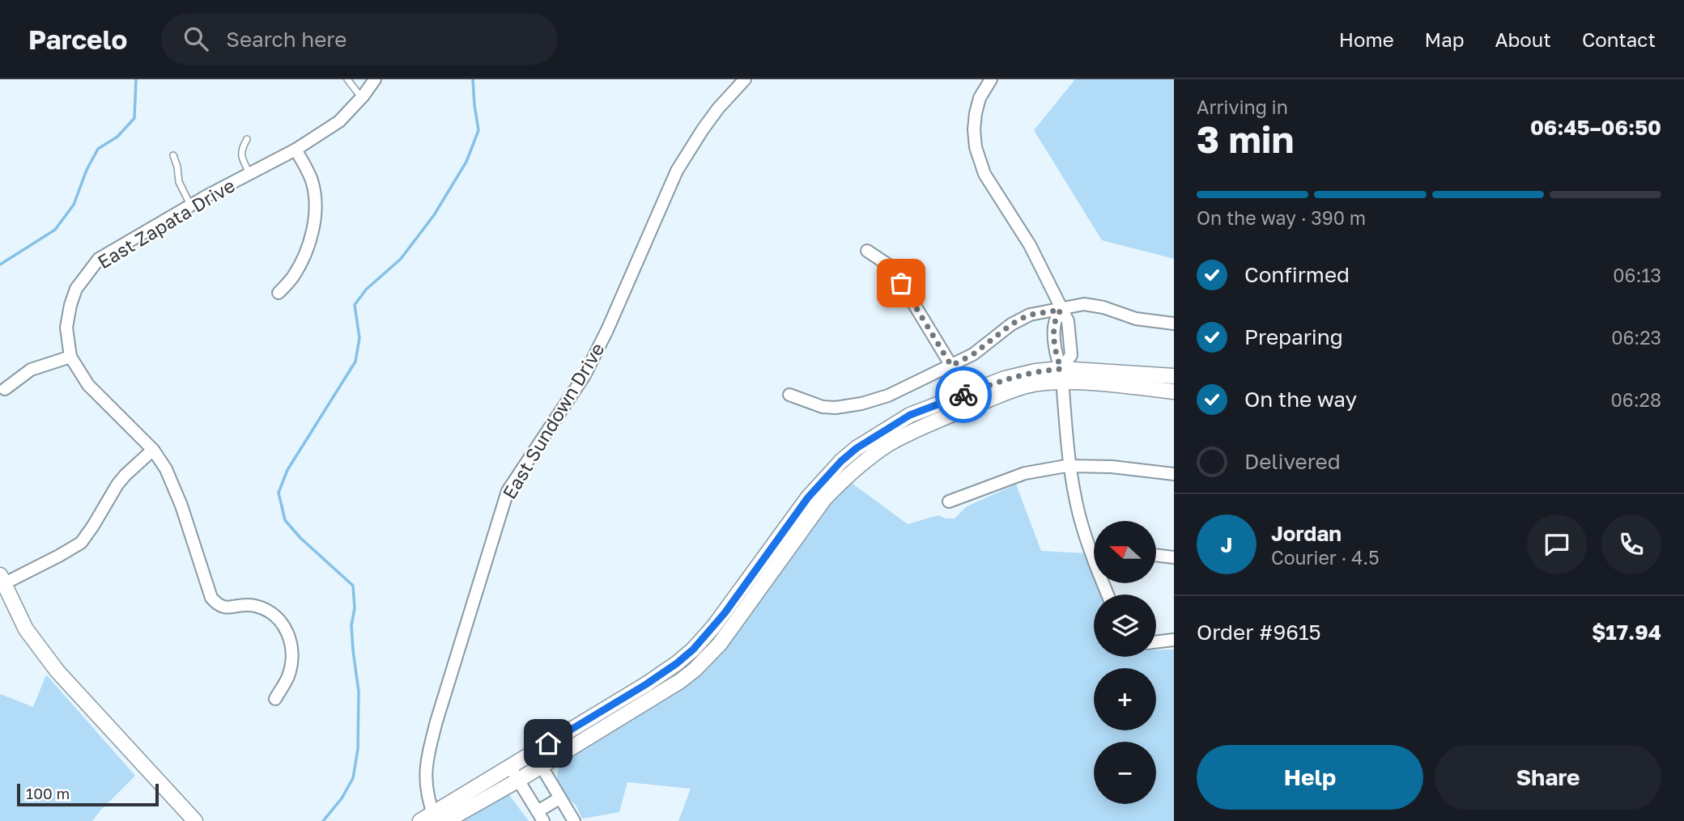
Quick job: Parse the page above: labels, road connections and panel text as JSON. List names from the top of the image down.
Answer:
{
  "streets": {
    "street": ["East Zapata Drive", "East Sundown Drive"]
  },
  "scale_bar": "100 m",
  "north": "left",
  "page": {
    "header": "Parcelo",
    "search": "Search here",
    "nav": [
      "Home",
      "Map",
      "About",
      "Contact"
    ],
    "heading": ["3 min", "Arriving in", "06:45–06:50"],
    "panel": [
      "Jordan",
      "Courier · 4.5",
      "Order #9615",
      "$17.94"
    ],
    "bar": "On the way · 390 m",
    "list": [
      ["Confirmed", "06:13"],
      ["Preparing", "06:23"],
      ["On the way", "06:28"],
      "Delivered"
    ],
    "round": "J",
    "map_buttons": ["+", "−"],
    "buttons": ["Help", "Share"],
    "scale": "100 m"
  }
}
